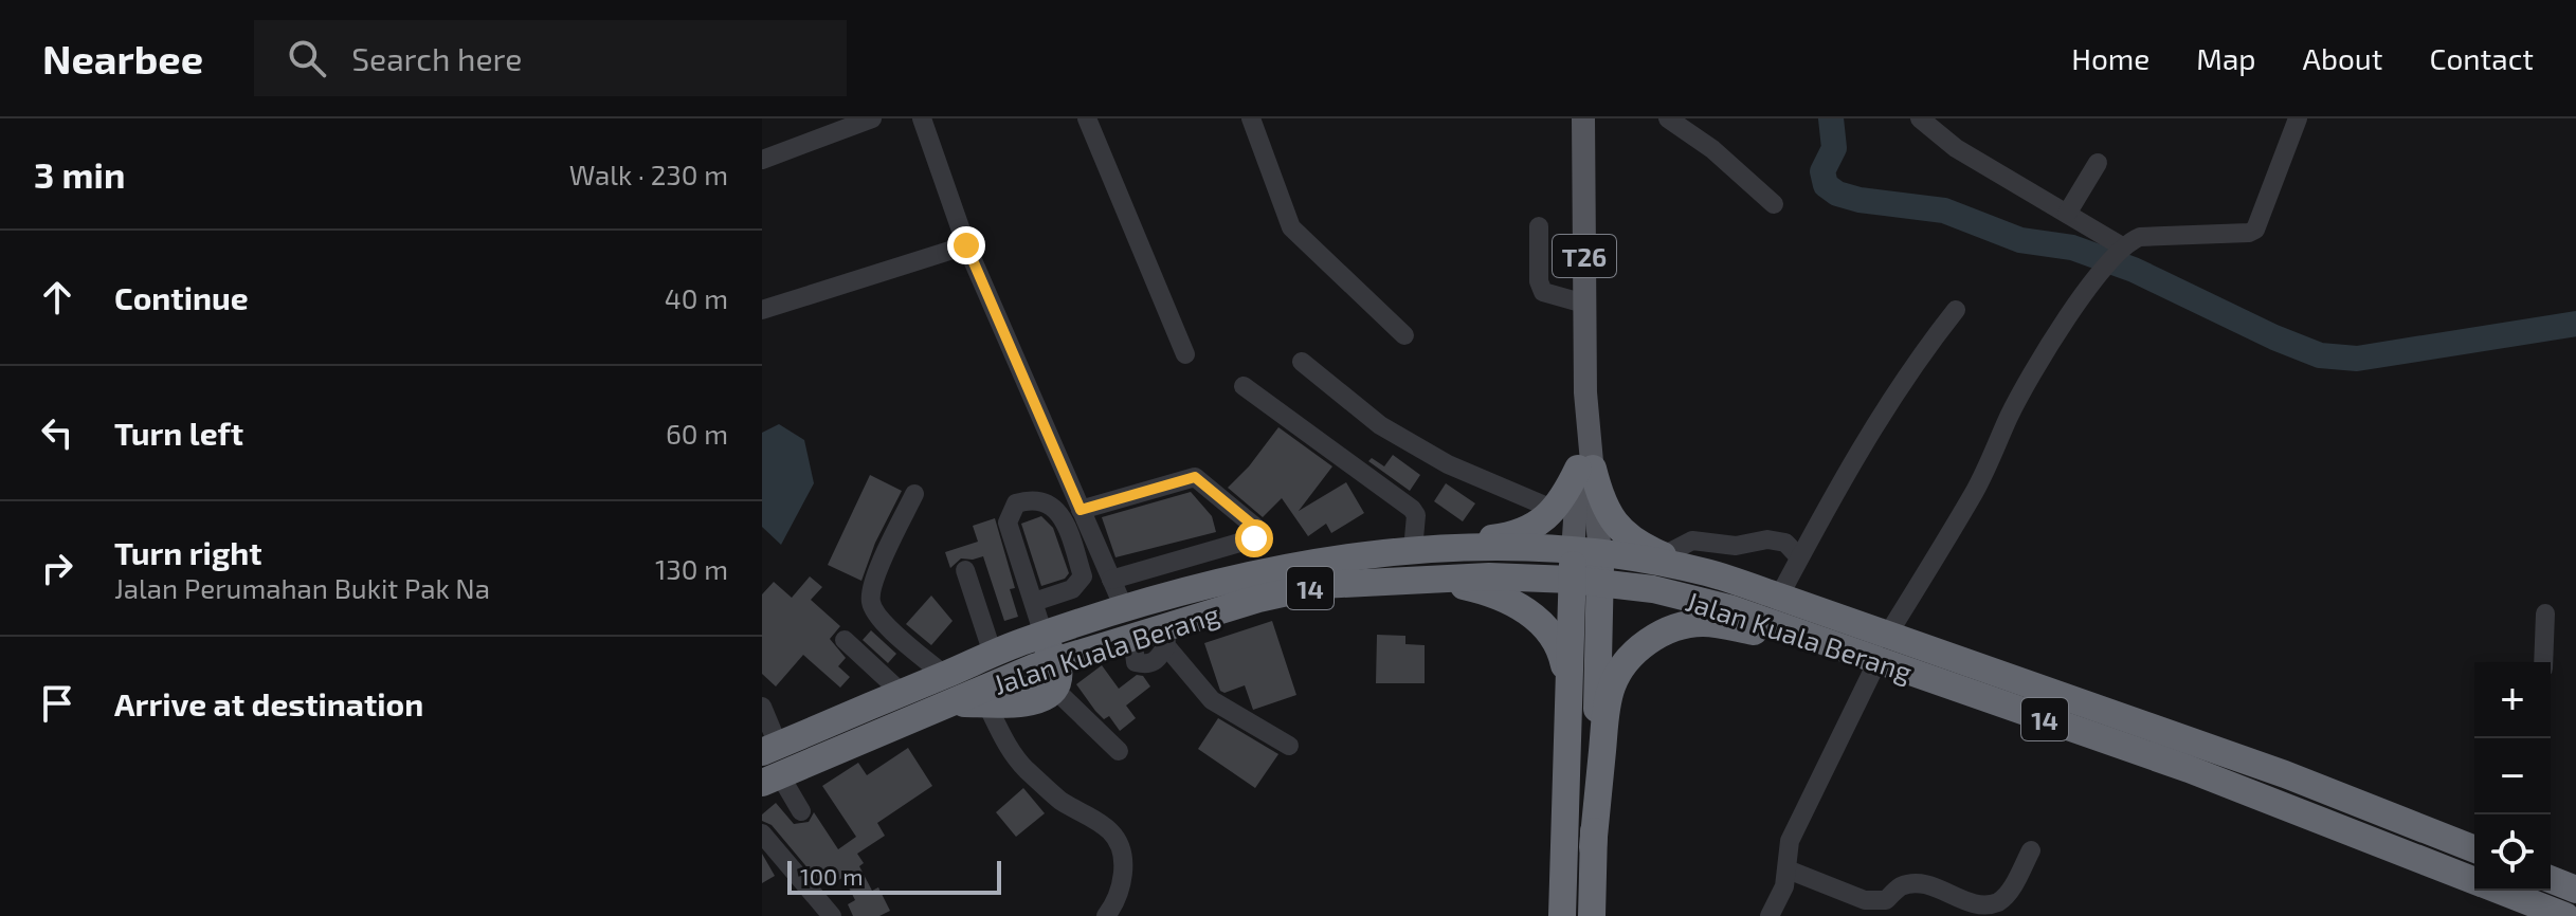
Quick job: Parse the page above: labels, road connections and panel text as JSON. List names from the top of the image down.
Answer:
{
  "streets": {
    "highway": ["14", "Jalan Kuala Berang"],
    "main road": ["T26"]
  },
  "scale_bar": "100 m",
  "page": {
    "header": "Nearbee",
    "search": "Search here",
    "nav": [
      "Home",
      "Map",
      "About",
      "Contact"
    ],
    "heading": ["3 min", "Walk · 230 m"],
    "list": [
      ["Continue", "40 m"],
      ["Turn left", "60 m"],
      ["Turn right", "Jalan Perumahan Bukit Pak Na", "130 m"],
      "Arrive at destination"
    ],
    "map_buttons": ["+", "−"],
    "scale": "100 m"
  }
}
